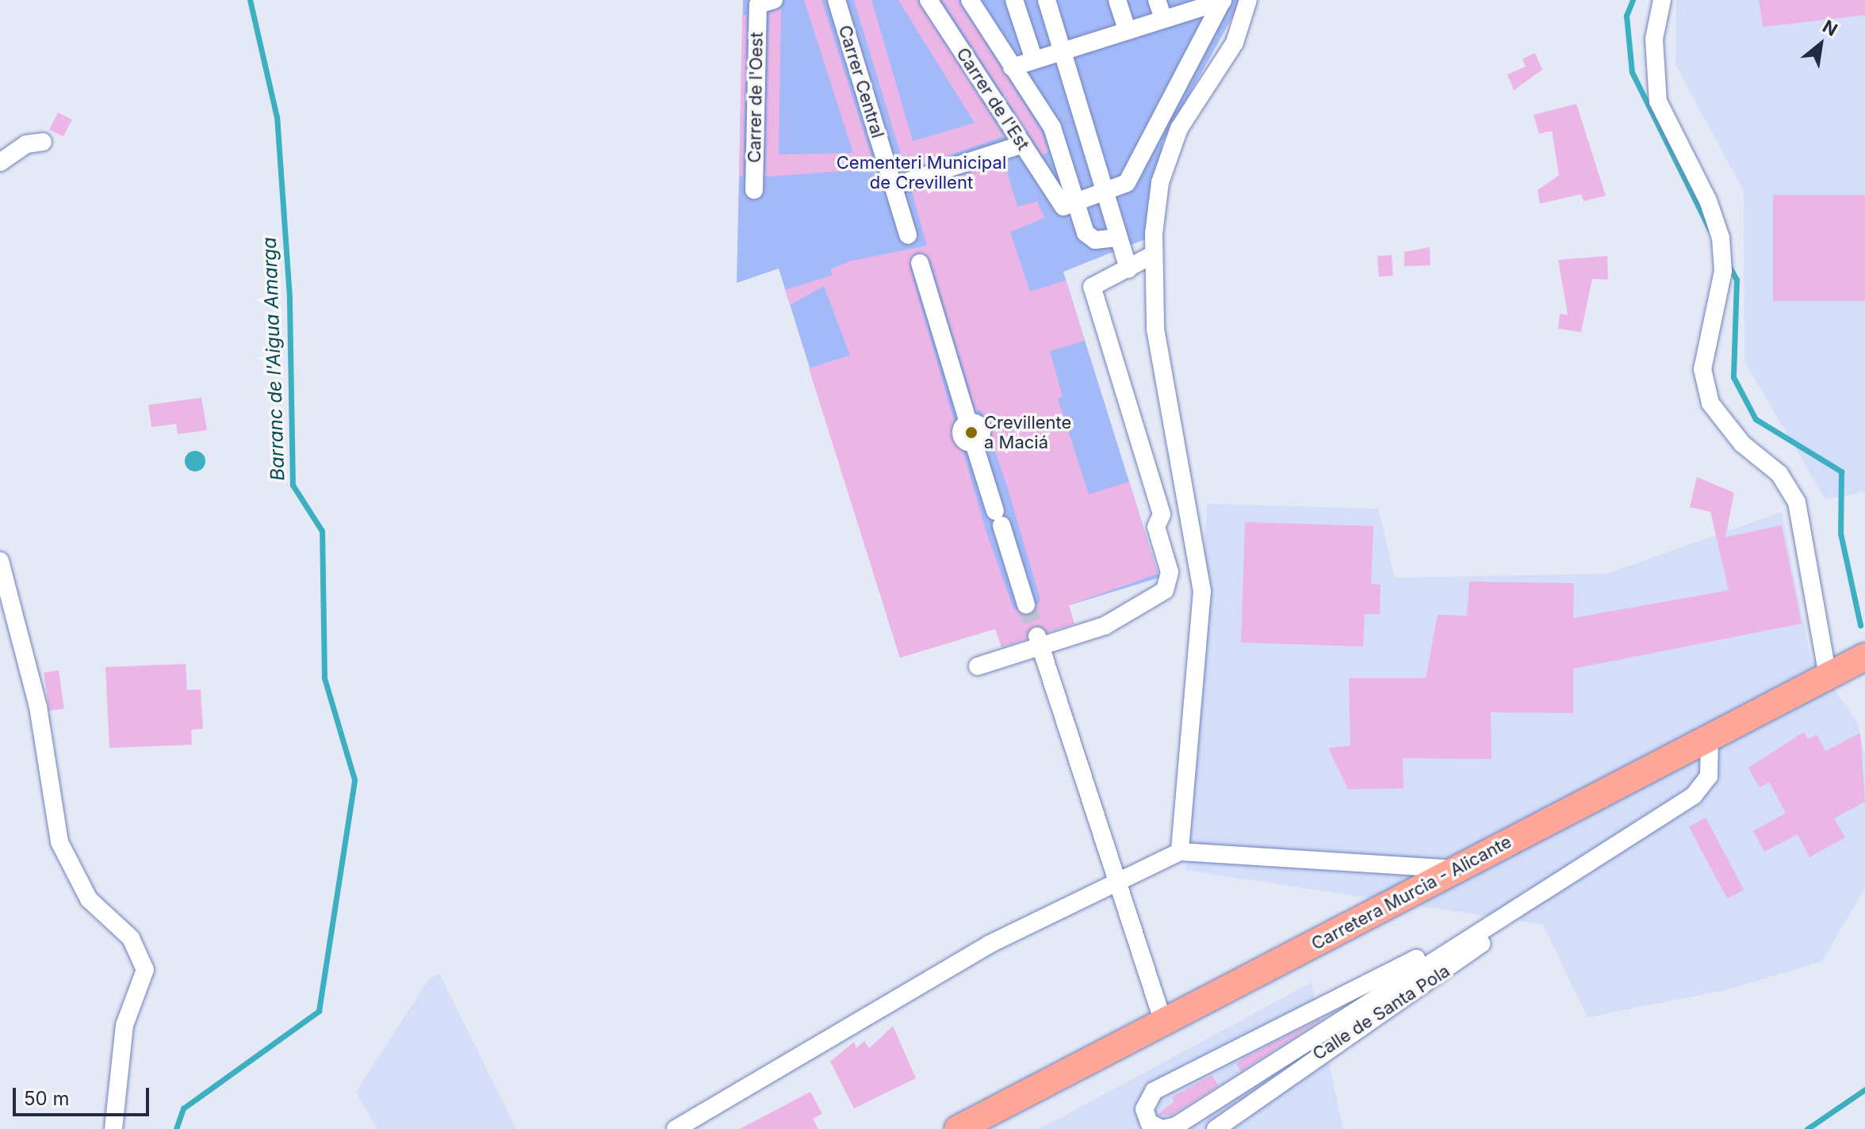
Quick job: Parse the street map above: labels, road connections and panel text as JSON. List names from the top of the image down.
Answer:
{
  "streets": {
    "highway": ["Carretera Murcia - Alicante"],
    "street": [
      "Carrer Central",
      "Carrer de l'Oest",
      "Carrer de l'Est",
      "Calle de Santa Pola"
    ]
  },
  "water": ["Barranc de l'Aigua Amarga"],
  "parks": ["Cementeri Municipal de Crevillent"],
  "places": ["Crevillente a Maciá"],
  "scale_bar": "50 m",
  "north": "top right"
}
